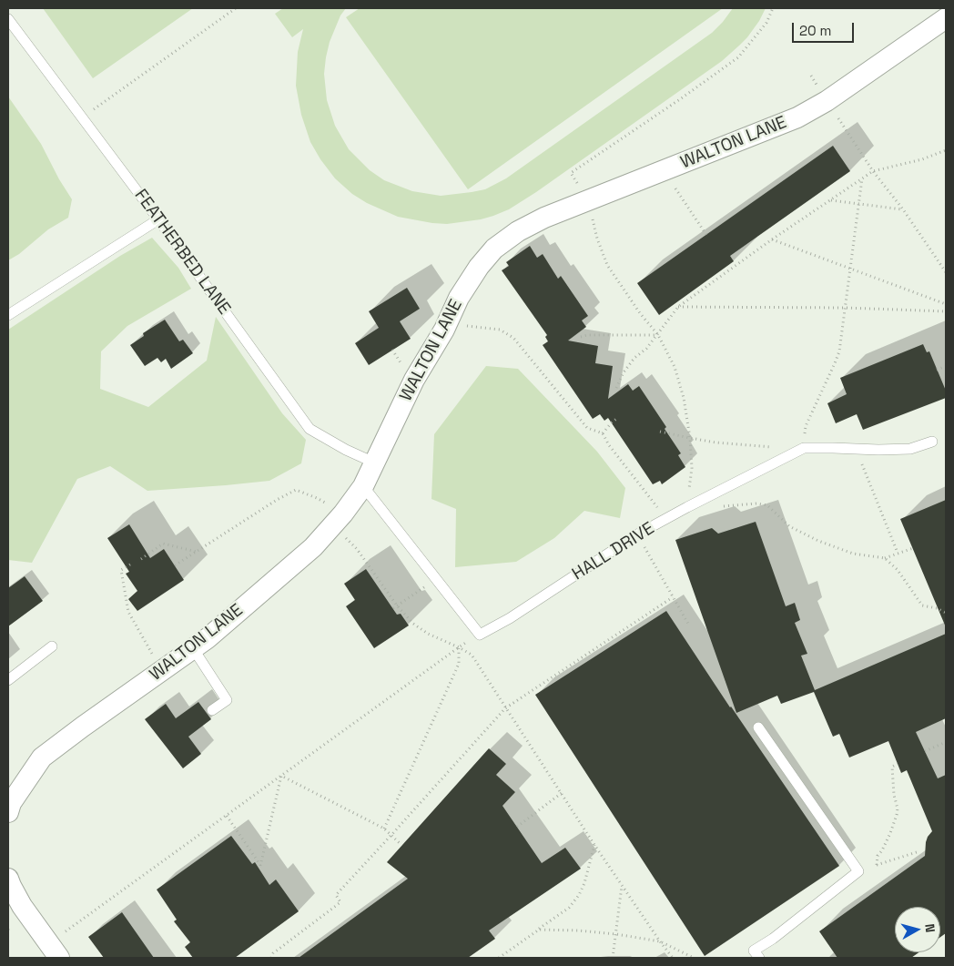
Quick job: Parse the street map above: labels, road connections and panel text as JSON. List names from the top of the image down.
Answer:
{
  "streets": {
    "street": ["WALTON LANE"],
    "lane": ["FEATHERBED LANE", "HALL DRIVE"]
  },
  "crossings": [
    ["WALTON LANE", "FEATHERBED LANE"]
  ],
  "scale_bar": "20 m",
  "north": "right"
}
